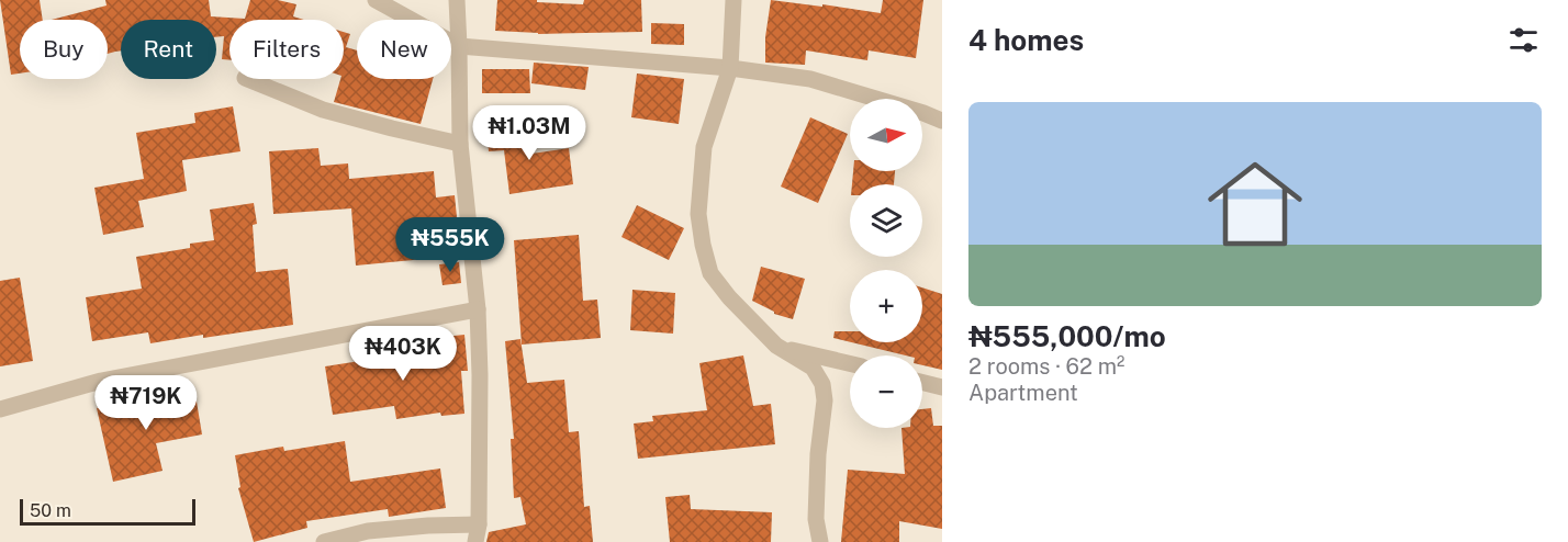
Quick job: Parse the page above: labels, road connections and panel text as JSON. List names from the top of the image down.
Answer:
{
  "scale_bar": "50 m",
  "north": "right",
  "page": {
    "heading": "4 homes",
    "chip": [
      "Buy",
      "Rent",
      "Filters",
      "New"
    ],
    "list": [
      {
        "name": "₦555,000/mo",
        "note": "2 rooms · 62 m² · Apartment"
      }
    ],
    "map_buttons": ["+", "−"],
    "price": [
      "₦1.03M",
      "₦555K",
      "₦403K",
      "₦719K"
    ],
    "scale": "50 m"
  }
}
